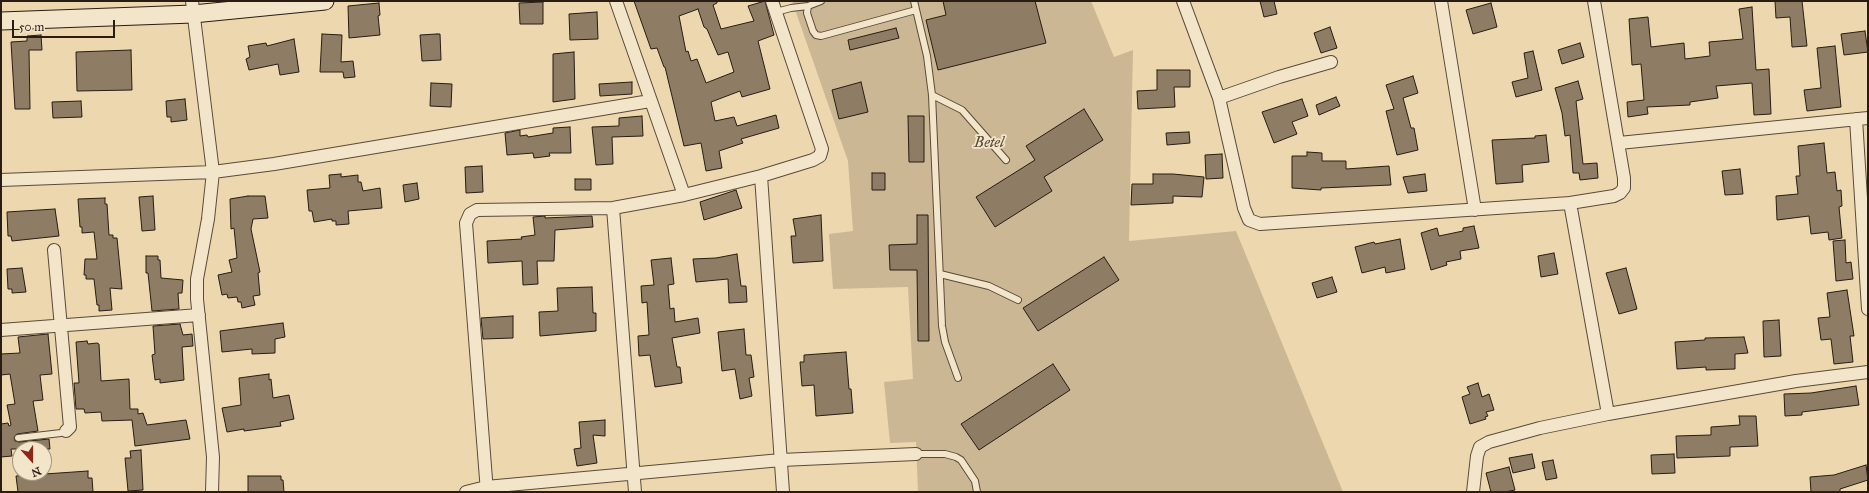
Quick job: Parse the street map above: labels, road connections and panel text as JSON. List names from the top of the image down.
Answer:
{
  "parks": ["Betel"],
  "scale_bar": "50 m",
  "north": "bottom"
}
